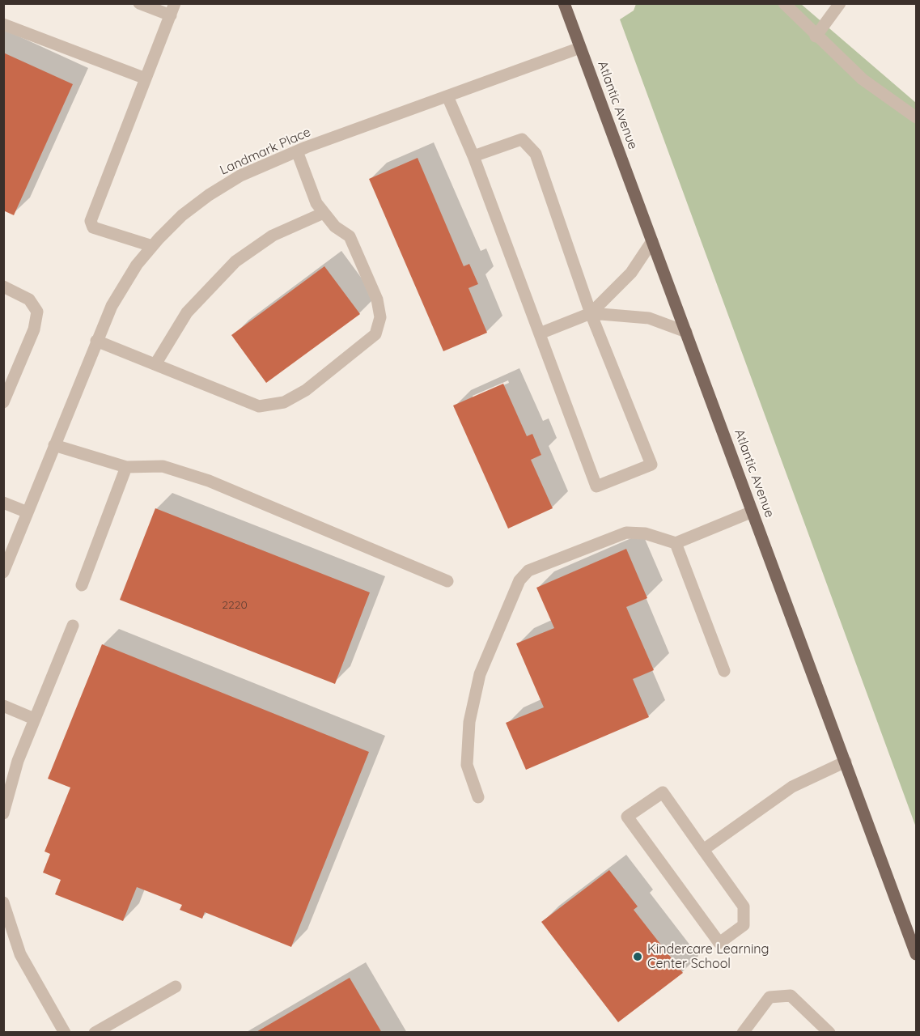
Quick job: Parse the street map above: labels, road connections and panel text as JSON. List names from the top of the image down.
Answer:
{
  "streets": {
    "main road": ["Atlantic Avenue"],
    "street": ["Landmark Place"]
  },
  "crossings": [
    ["Atlantic Avenue", "Landmark Place"]
  ],
  "places": ["Kindercare Learning Center School"],
  "house_numbers": ["2220"]
}
